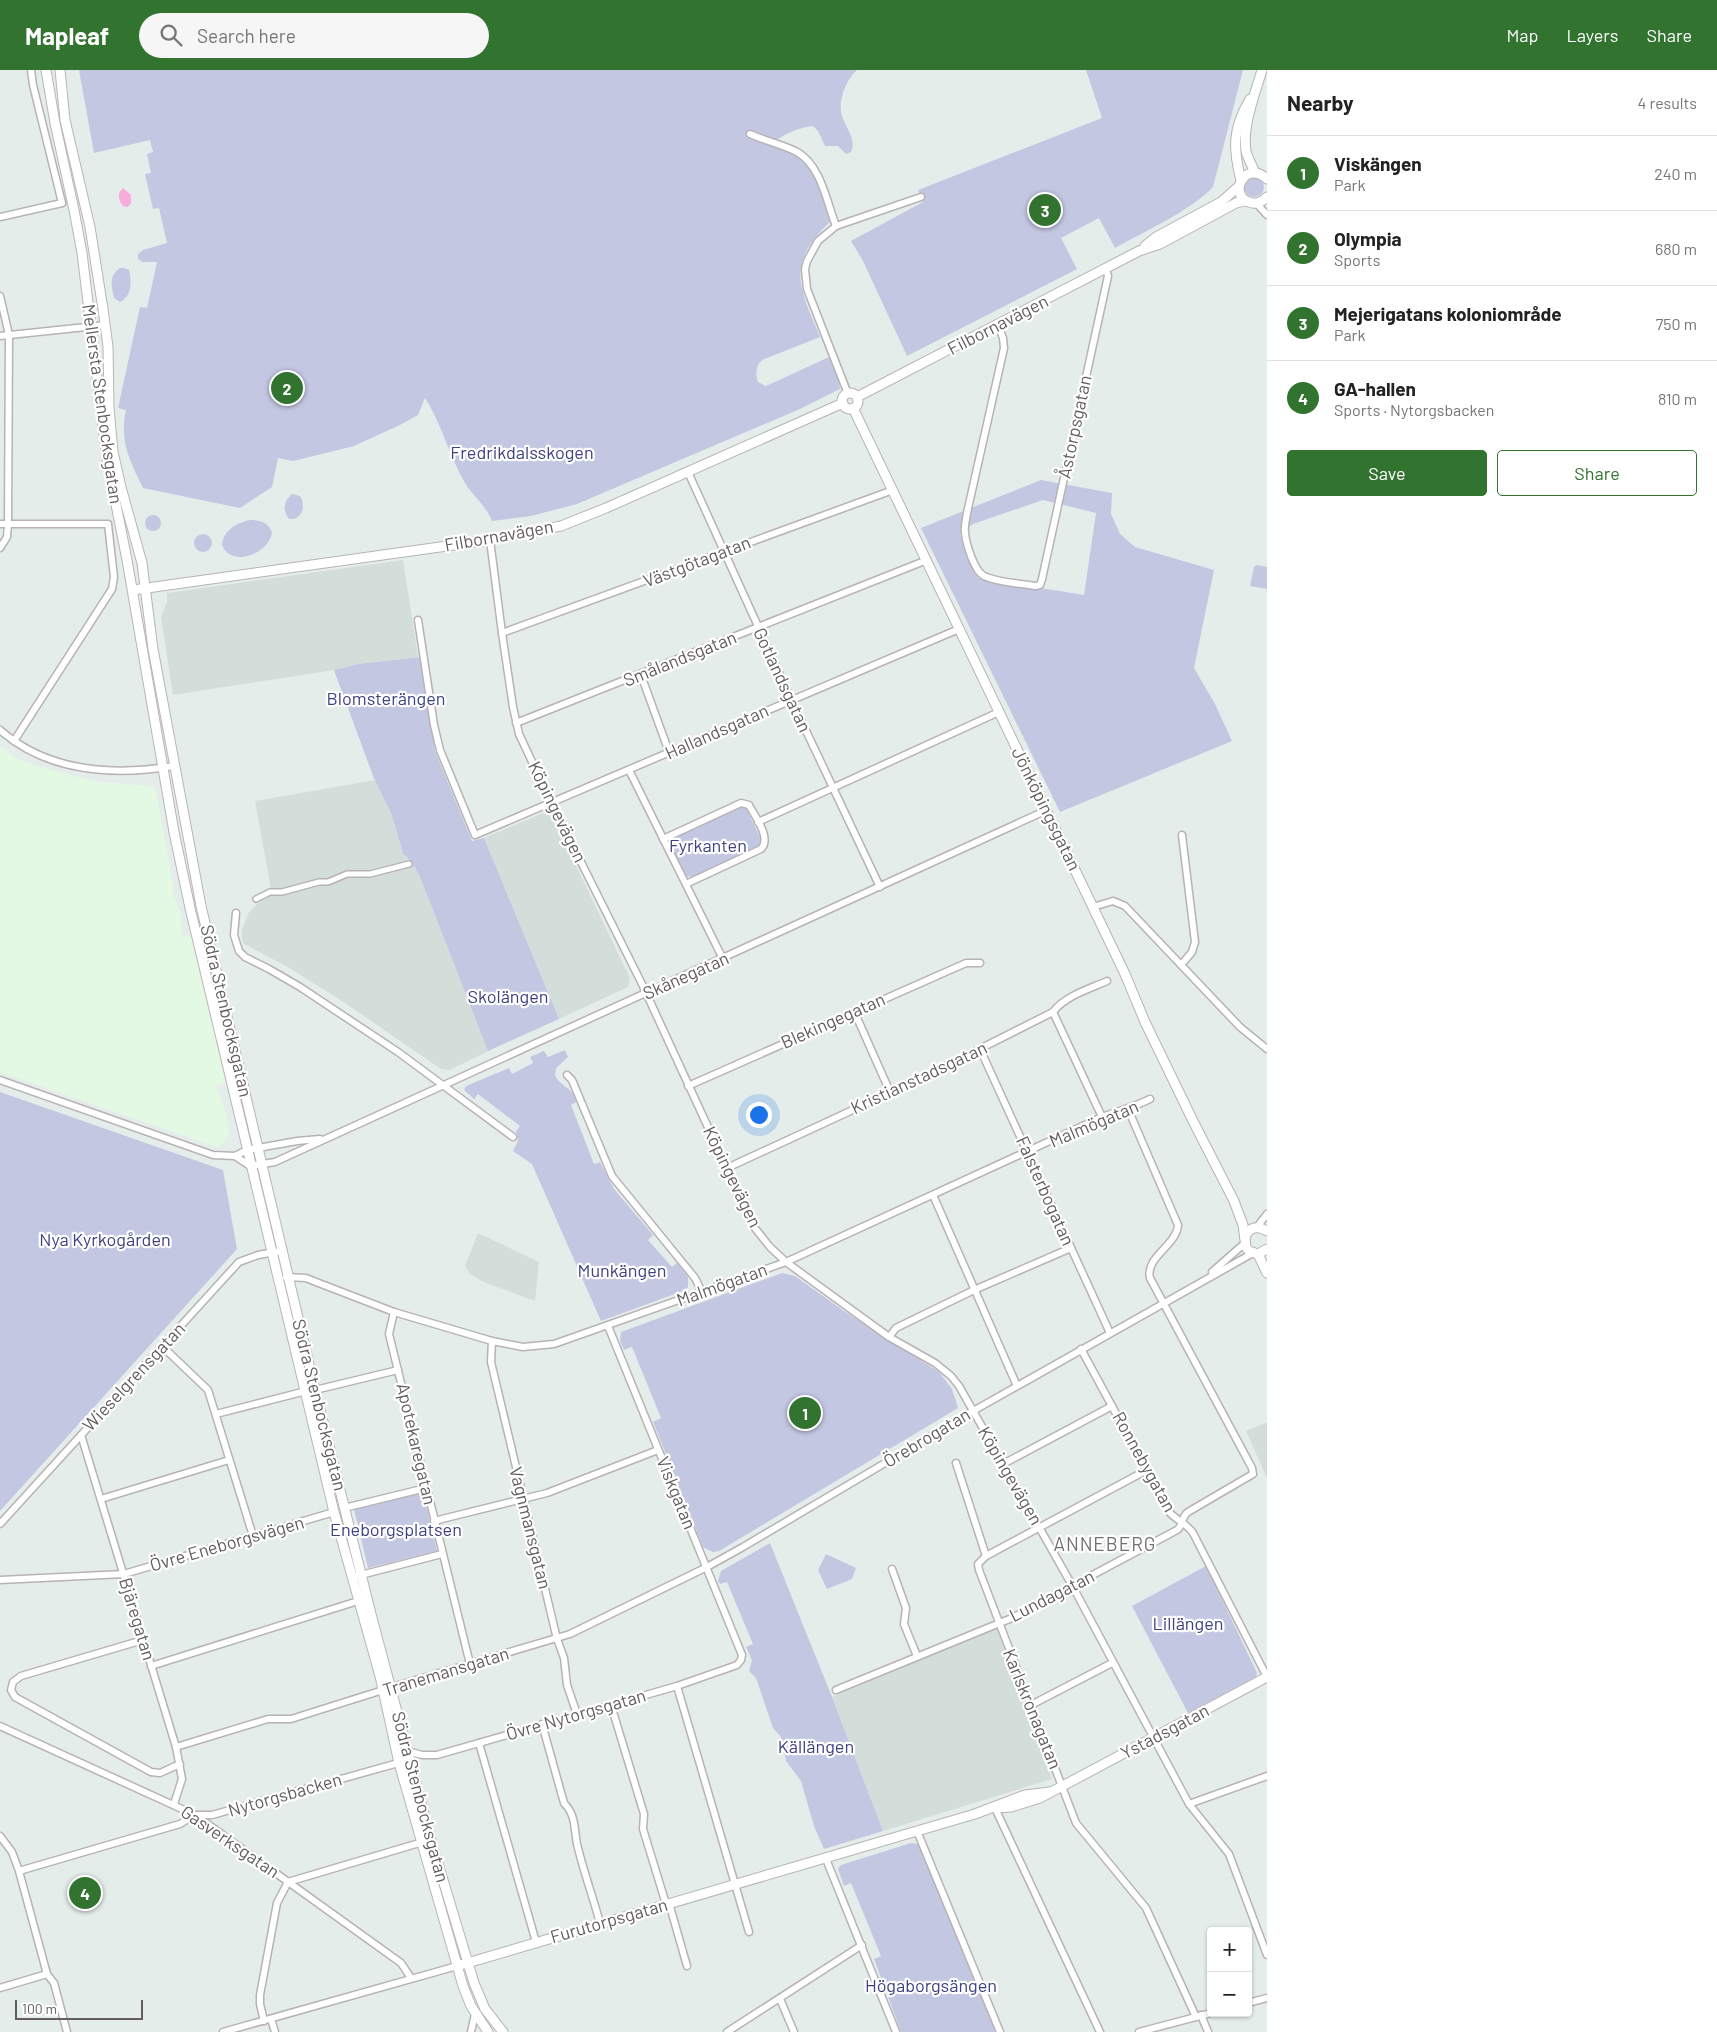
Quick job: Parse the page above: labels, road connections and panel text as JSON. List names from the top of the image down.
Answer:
{
  "streets": {
    "main road": [
      "Filbornavägen",
      "Mellersta Stenbocksgatan",
      "Jönköpingsgatan",
      "Södra Stenbocksgatan",
      "Ystadsgatan",
      "Furutorpsgatan"
    ],
    "street": [
      "Åstorpsgatan",
      "Västgötagatan",
      "Smålandsgatan",
      "Gotlandsgatan",
      "Hallandsgatan",
      "Köpingevägen",
      "Skånegatan",
      "Blekingegatan",
      "Kristianstadsgatan",
      "Malmögatan",
      "Falsterbogatan",
      "Wieselgrensgatan",
      "Örebrogatan",
      "Apotekaregatan",
      "Ronnebygatan",
      "Viskgatan",
      "Vagnmansgatan",
      "Övre Eneborgsvägen",
      "Lundagatan",
      "Bjäregatan",
      "Tranemansgatan",
      "Karlskronagatan",
      "Övre Nytorgsgatan",
      "Nytorgsbacken",
      "Gasverksgatan"
    ]
  },
  "crossings": [
    ["Filbornavägen", "Mellersta Stenbocksgatan"],
    ["Filbornavägen", "Åstorpsgatan"],
    ["Filbornavägen", "Gotlandsgatan"],
    ["Filbornavägen", "Jönköpingsgatan"],
    ["Filbornavägen", "Köpingevägen"],
    ["Mellersta Stenbocksgatan", "Södra Stenbocksgatan"],
    ["Västgötagatan", "Gotlandsgatan"],
    ["Västgötagatan", "Jönköpingsgatan"],
    ["Västgötagatan", "Köpingevägen"],
    ["Smålandsgatan", "Gotlandsgatan"],
    ["Smålandsgatan", "Jönköpingsgatan"],
    ["Smålandsgatan", "Köpingevägen"],
    ["Gotlandsgatan", "Hallandsgatan"],
    ["Gotlandsgatan", "Skånegatan"],
    ["Hallandsgatan", "Jönköpingsgatan"],
    ["Hallandsgatan", "Köpingevägen"],
    ["Jönköpingsgatan", "Skånegatan"],
    ["Jönköpingsgatan", "Örebrogatan"],
    ["Köpingevägen", "Skånegatan"],
    ["Köpingevägen", "Blekingegatan"],
    ["Köpingevägen", "Kristianstadsgatan"],
    ["Köpingevägen", "Malmögatan"],
    ["Köpingevägen", "Örebrogatan"],
    ["Köpingevägen", "Lundagatan"],
    ["Köpingevägen", "Ystadsgatan"],
    ["Skånegatan", "Södra Stenbocksgatan"],
    ["Södra Stenbocksgatan", "Malmögatan"],
    ["Södra Stenbocksgatan", "Wieselgrensgatan"],
    ["Södra Stenbocksgatan", "Övre Eneborgsvägen"],
    ["Södra Stenbocksgatan", "Tranemansgatan"],
    ["Södra Stenbocksgatan", "Övre Nytorgsgatan"],
    ["Södra Stenbocksgatan", "Nytorgsbacken"],
    ["Södra Stenbocksgatan", "Furutorpsgatan"],
    ["Kristianstadsgatan", "Falsterbogatan"],
    ["Malmögatan", "Falsterbogatan"],
    ["Malmögatan", "Apotekaregatan"],
    ["Malmögatan", "Viskgatan"],
    ["Malmögatan", "Vagnmansgatan"],
    ["Falsterbogatan", "Örebrogatan"],
    ["Wieselgrensgatan", "Bjäregatan"],
    ["Örebrogatan", "Ronnebygatan"],
    ["Örebrogatan", "Viskgatan"],
    ["Örebrogatan", "Lundagatan"],
    ["Örebrogatan", "Tranemansgatan"],
    ["Apotekaregatan", "Tranemansgatan"],
    ["Ronnebygatan", "Lundagatan"],
    ["Ronnebygatan", "Ystadsgatan"],
    ["Viskgatan", "Tranemansgatan"],
    ["Viskgatan", "Övre Nytorgsgatan"],
    ["Vagnmansgatan", "Tranemansgatan"],
    ["Vagnmansgatan", "Övre Nytorgsgatan"],
    ["Övre Eneborgsvägen", "Bjäregatan"],
    ["Lundagatan", "Karlskronagatan"],
    ["Bjäregatan", "Tranemansgatan"],
    ["Bjäregatan", "Gasverksgatan"],
    ["Karlskronagatan", "Ystadsgatan"],
    ["Karlskronagatan", "Furutorpsgatan"],
    ["Övre Nytorgsgatan", "Nytorgsbacken"],
    ["Ystadsgatan", "Furutorpsgatan"],
    ["Nytorgsbacken", "Gasverksgatan"],
    ["Gasverksgatan", "Furutorpsgatan"]
  ],
  "districts": ["ANNEBERG"],
  "parks": [
    "Fredrikdalsskogen",
    "Blomsterängen",
    "Fyrkanten",
    "Skolängen",
    "Nya Kyrkogården",
    "Munkängen",
    "Eneborgsplatsen",
    "Lillängen",
    "Källängen",
    "Högaborgsängen"
  ],
  "scale_bar": "100 m",
  "page": {
    "header": "Mapleaf",
    "search": "Search here",
    "nav": ["Map", "Layers", "Share"],
    "heading": ["Nearby", "4 results"],
    "list": [
      {
        "mark": "1",
        "name": "Viskängen",
        "note": "Park",
        "value": "240 m"
      },
      {
        "mark": "2",
        "name": "Olympia",
        "note": "Sports",
        "value": "680 m"
      },
      {
        "mark": "3",
        "name": "Mejerigatans koloniområde",
        "note": "Park",
        "value": "750 m"
      },
      {
        "mark": "4",
        "name": "GA-hallen",
        "note": "Sports · Nytorgsbacken",
        "value": "810 m"
      }
    ],
    "pins": [
      "3",
      "2",
      "1",
      "4"
    ],
    "buttons": ["Save", "Share"],
    "map_buttons": ["+", "−"],
    "scale": "100 m"
  }
}
